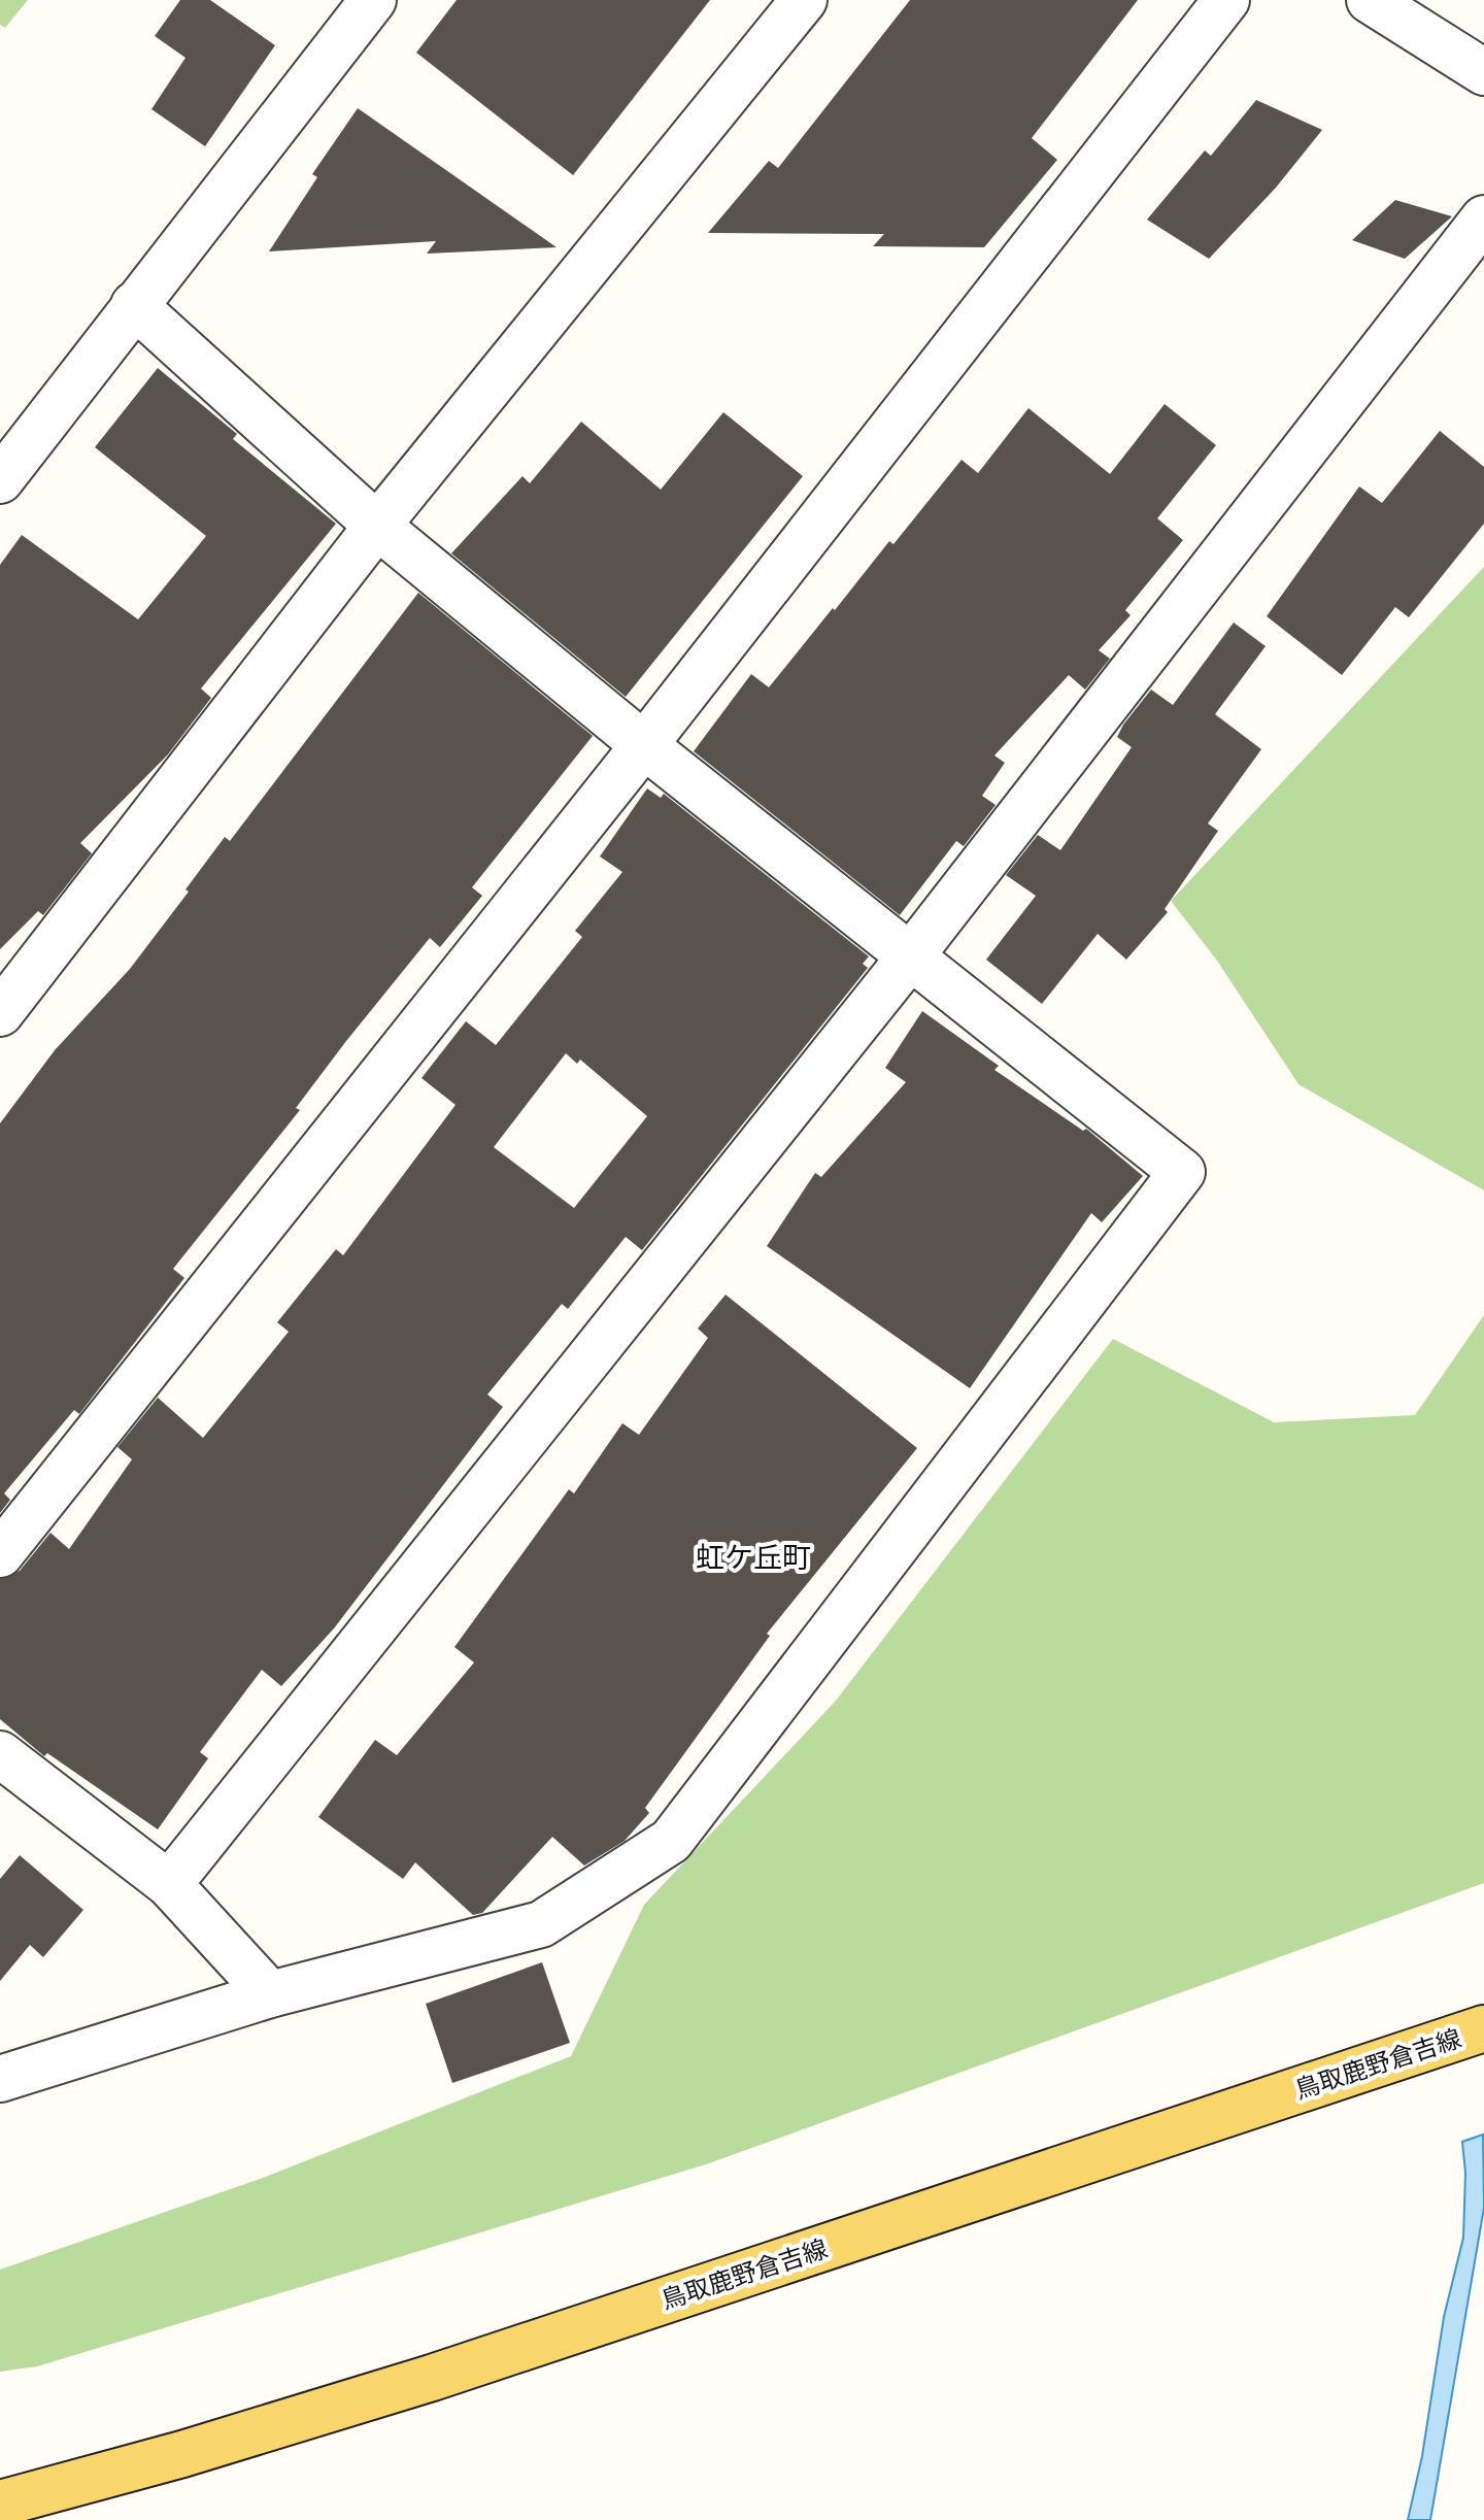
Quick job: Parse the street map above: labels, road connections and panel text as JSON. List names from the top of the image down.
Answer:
{
  "streets": {
    "main road": ["鳥取鹿野倉吉線"]
  },
  "districts": ["虹ケ丘町"]
}
